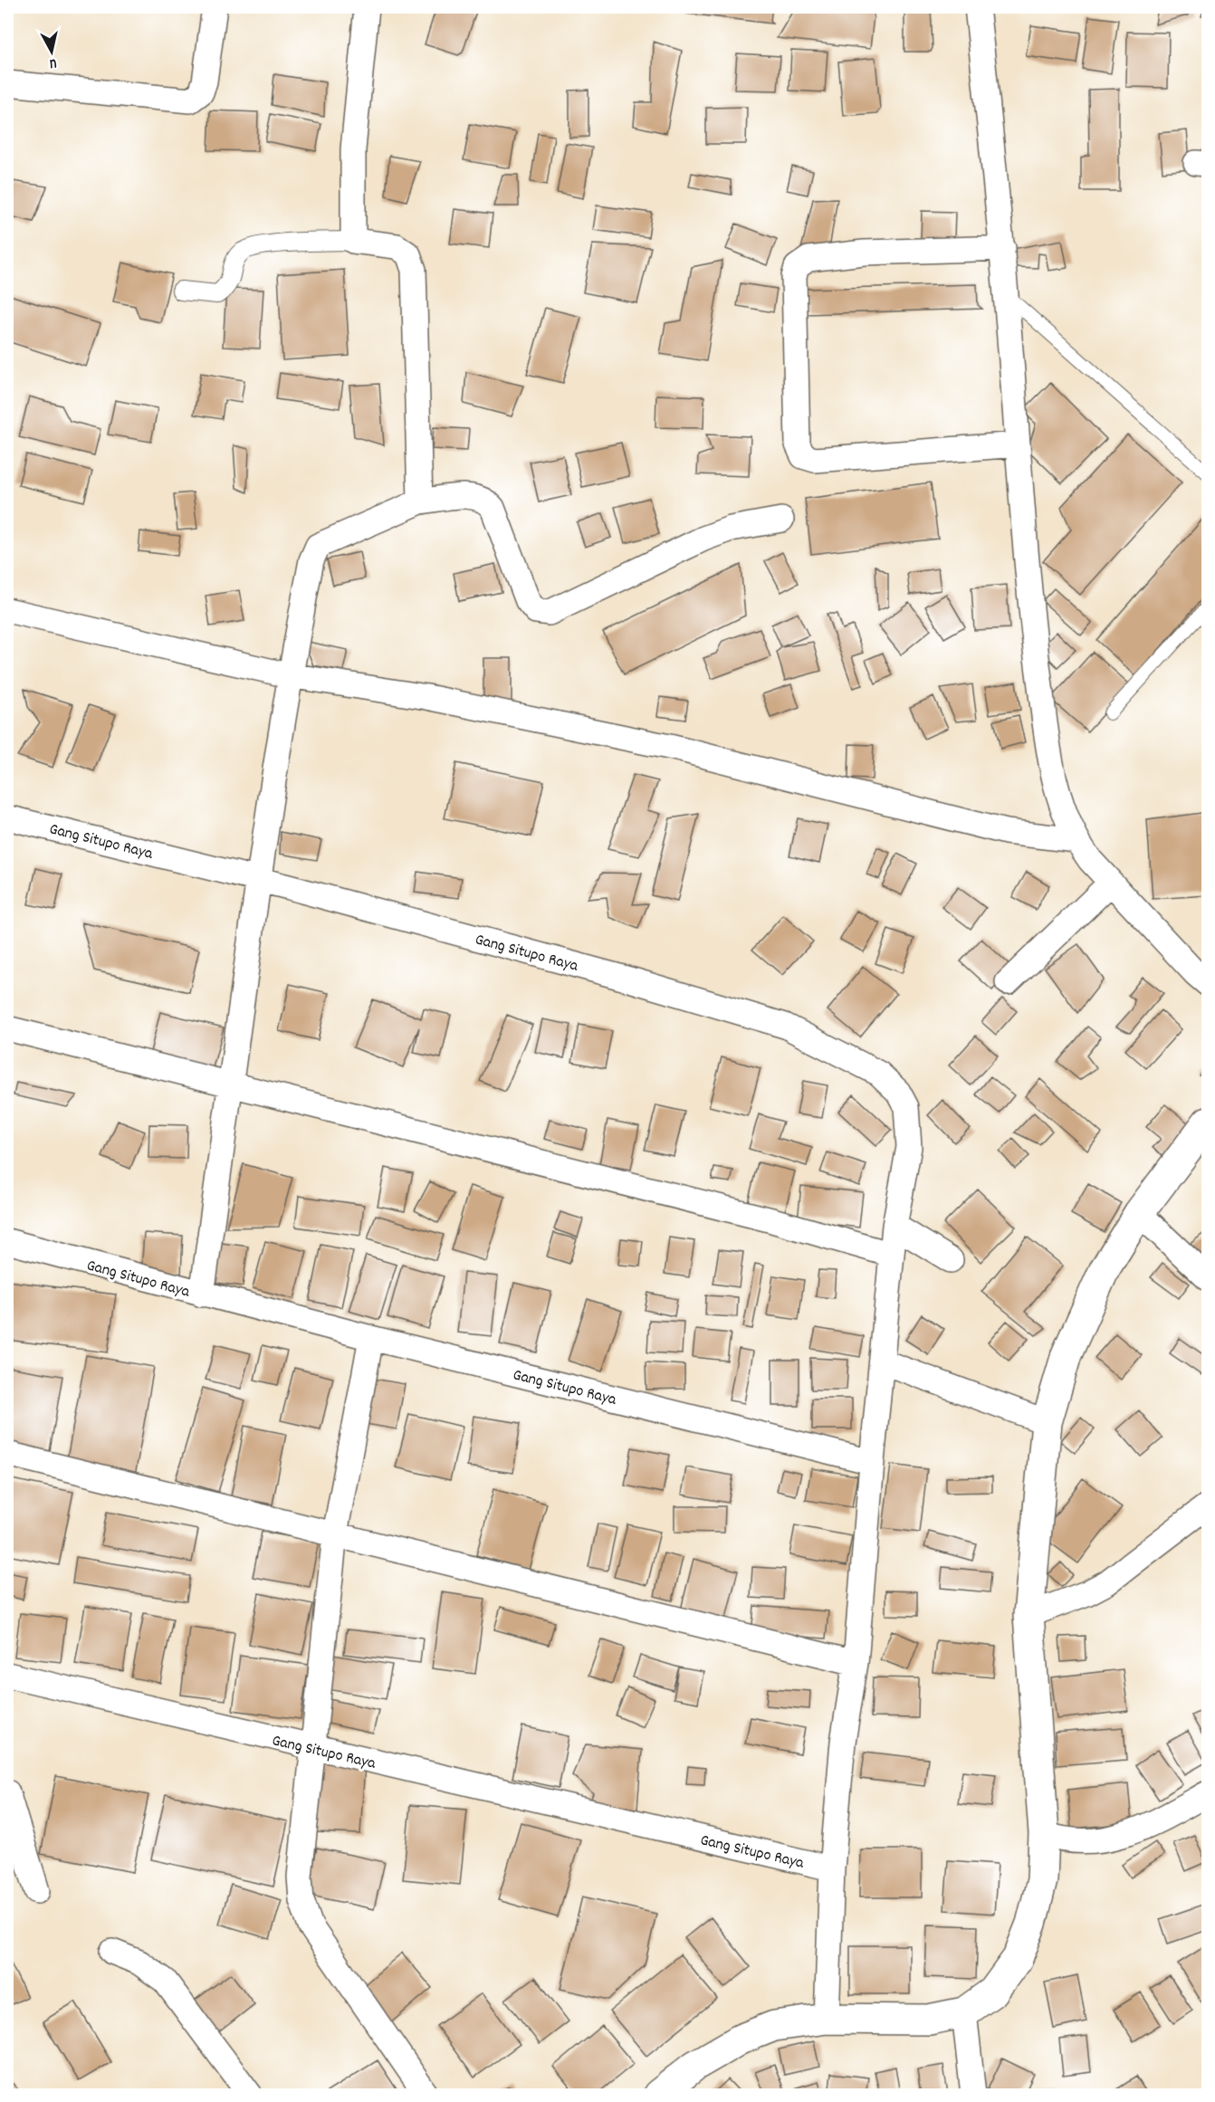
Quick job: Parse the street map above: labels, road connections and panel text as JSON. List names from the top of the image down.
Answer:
{
  "streets": {
    "street": ["Gang Situpo Raya"]
  },
  "north": "bottom"
}
